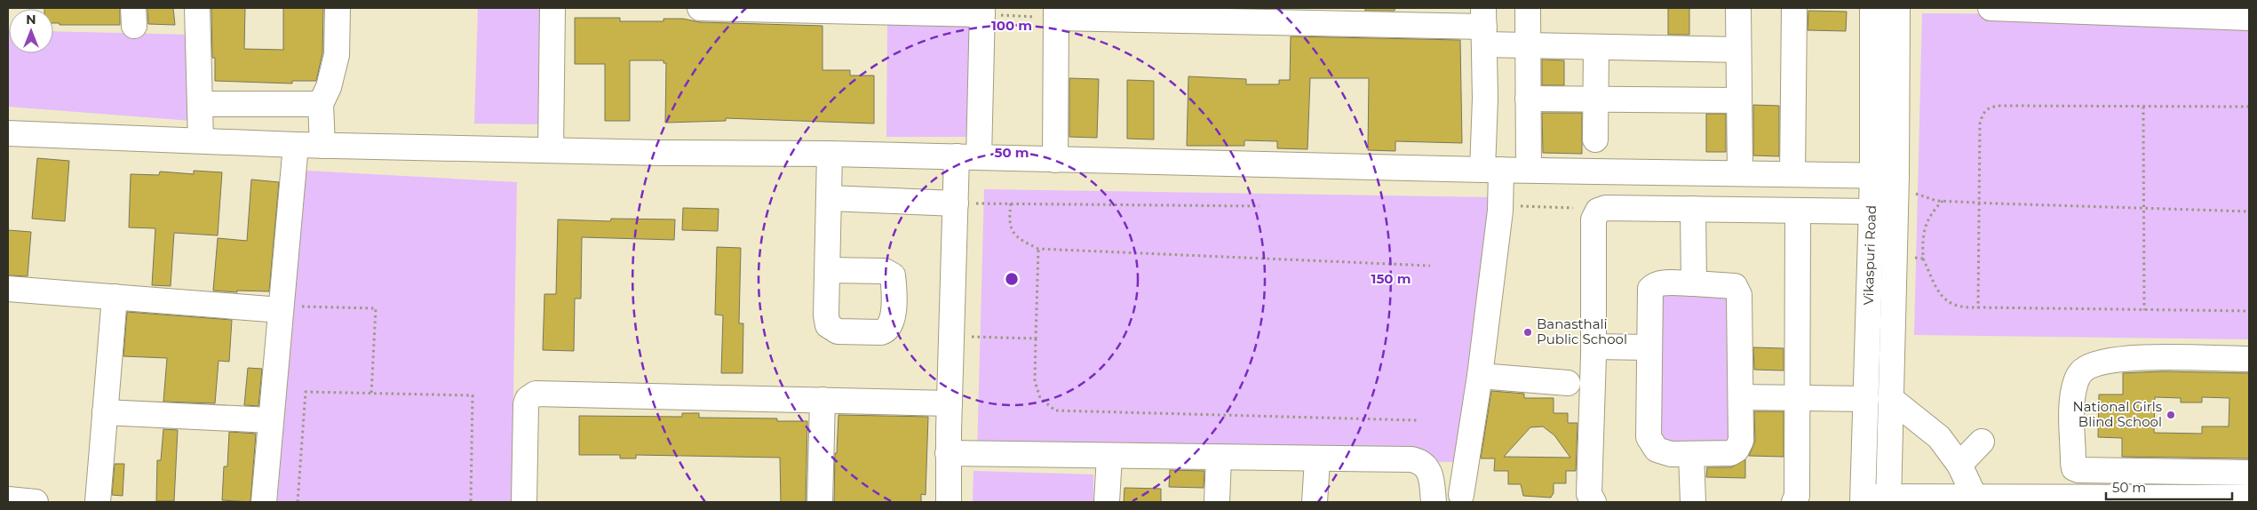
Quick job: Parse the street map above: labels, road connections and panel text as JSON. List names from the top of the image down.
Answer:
{
  "streets": {
    "street": ["Vikaspuri Road"]
  },
  "places": ["Banasthali Public School", "National Girls Blind School"],
  "scale_bar": "50 m",
  "north": "top",
  "rings": ["100 m", "50 m", "150 m"]
}
